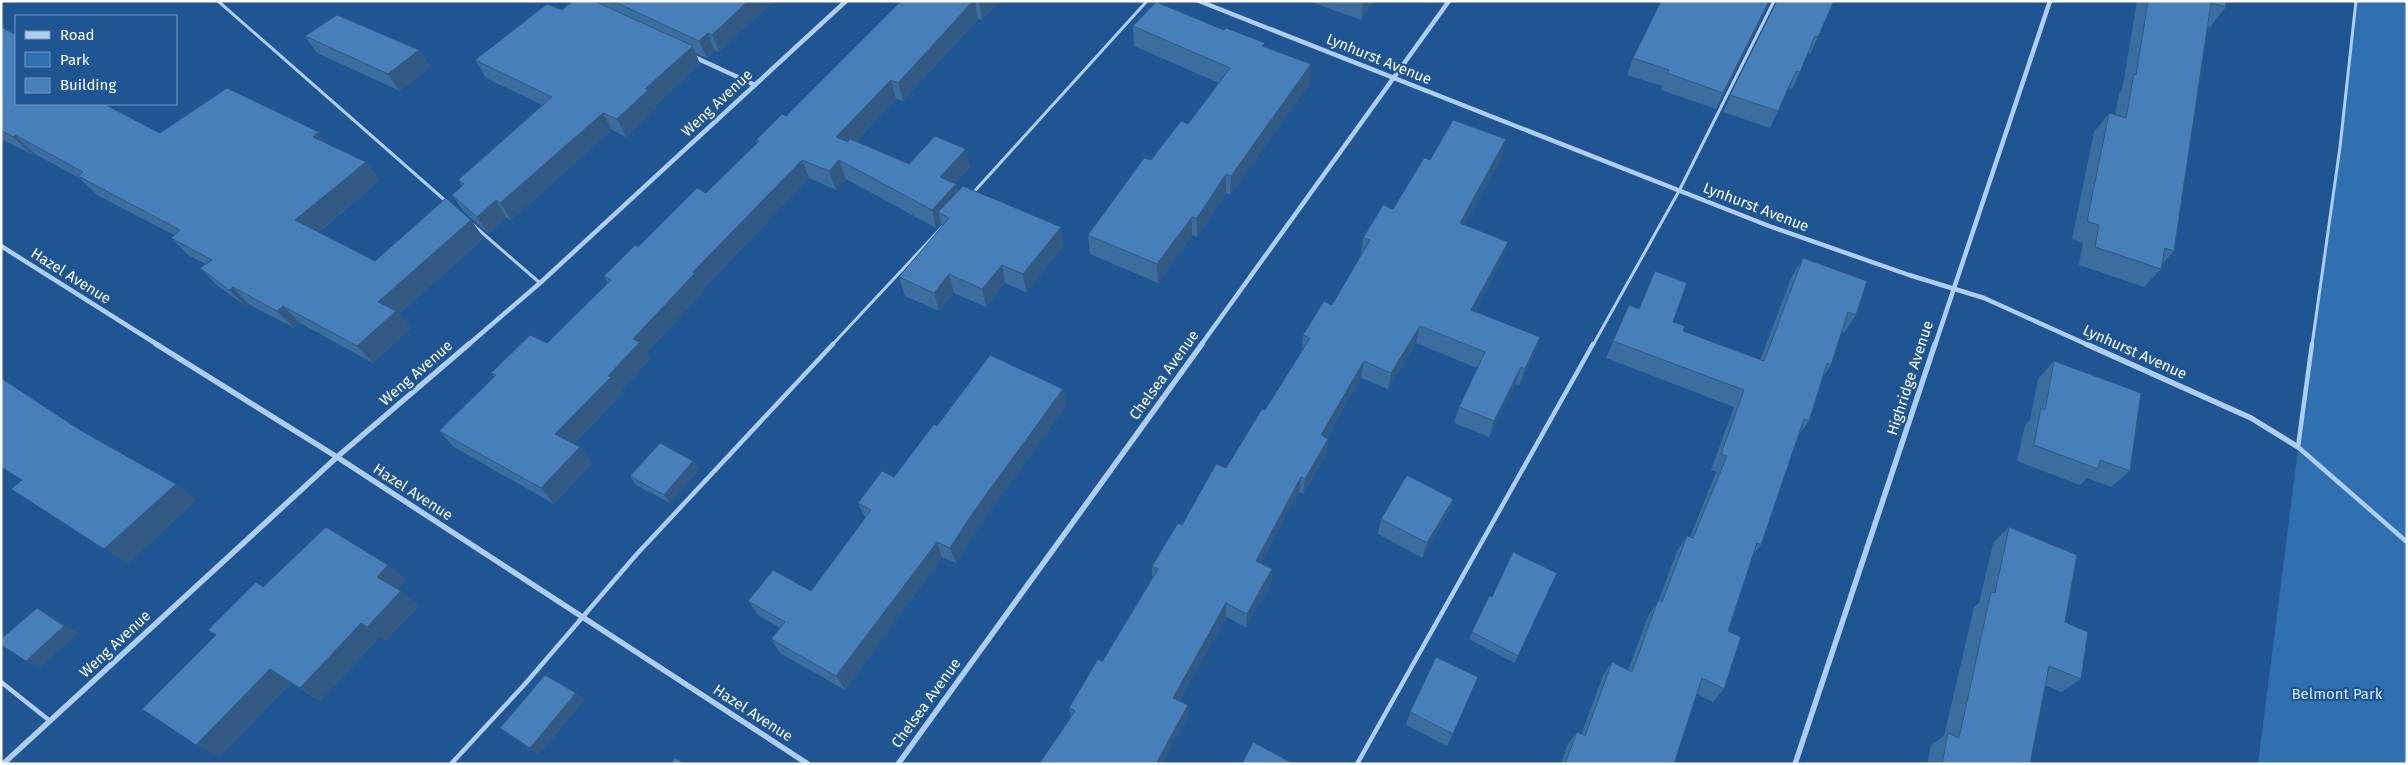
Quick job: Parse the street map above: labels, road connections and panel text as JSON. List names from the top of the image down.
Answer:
{
  "streets": {
    "street": [
      "Lynhurst Avenue",
      "Weng Avenue",
      "Hazel Avenue",
      "Chelsea Avenue",
      "Highridge Avenue"
    ]
  },
  "crossings": [
    ["Lynhurst Avenue", "Chelsea Avenue"],
    ["Lynhurst Avenue", "Highridge Avenue"],
    ["Weng Avenue", "Hazel Avenue"]
  ],
  "parks": ["Belmont Park"],
  "legend": ["Road", "Park", "Building"]
}
